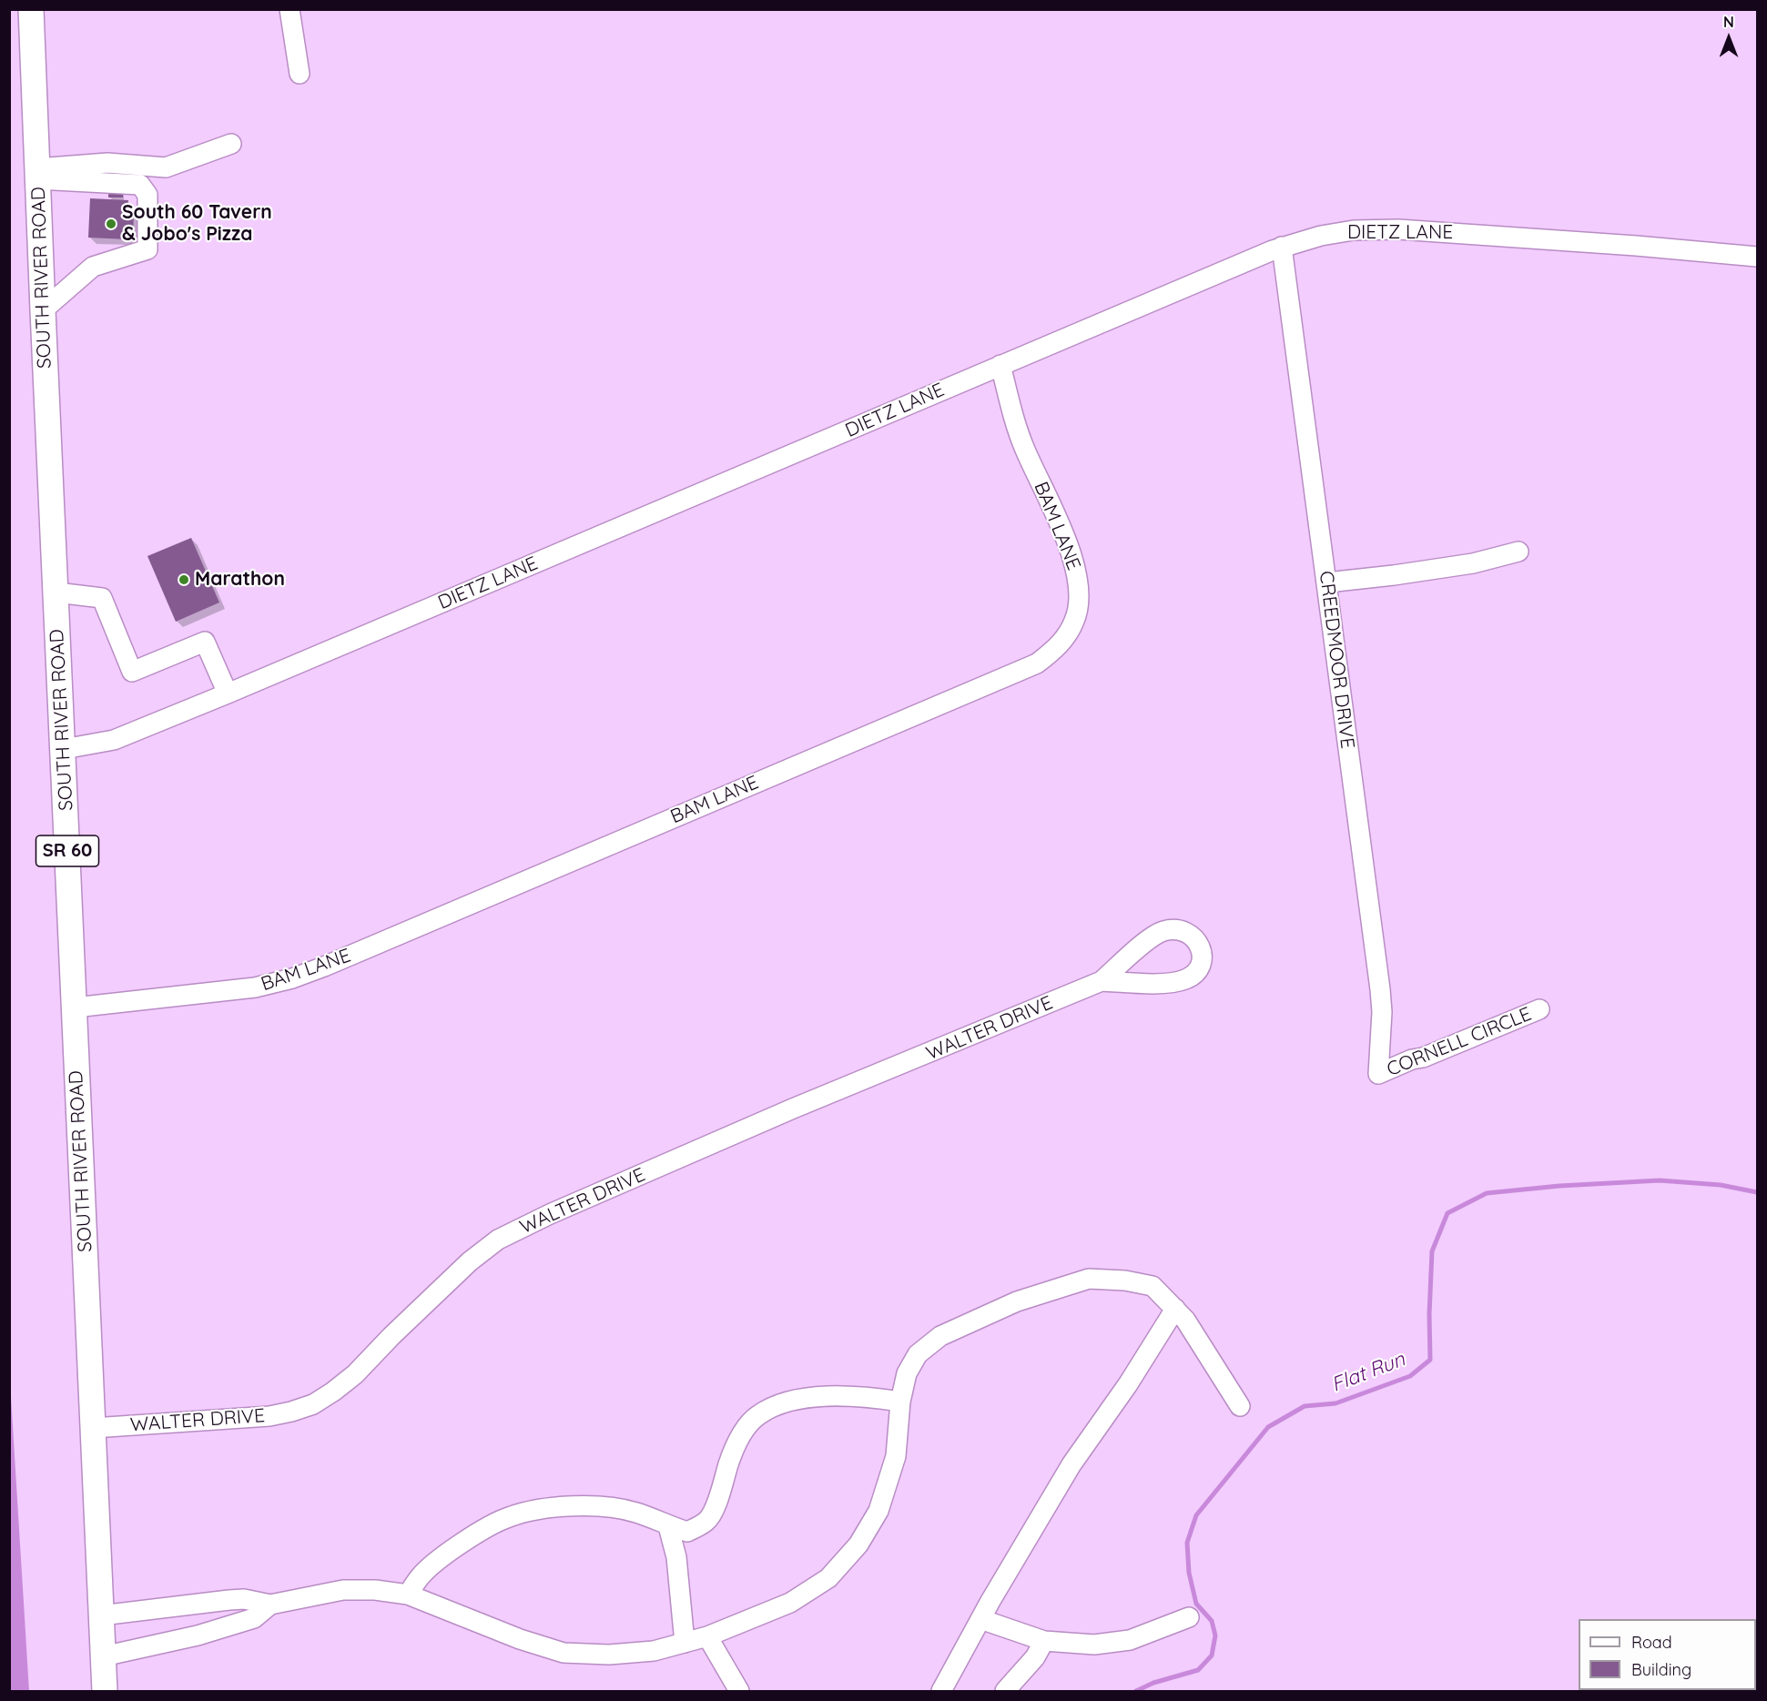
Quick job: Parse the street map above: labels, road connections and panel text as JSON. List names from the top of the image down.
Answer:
{
  "streets": {
    "main road": ["SOUTH RIVER ROAD", "SR 60"],
    "street": [
      "DIETZ LANE",
      "BAM LANE",
      "CREEDMOOR DRIVE",
      "WALTER DRIVE",
      "CORNELL CIRCLE"
    ]
  },
  "crossings": [
    ["DIETZ LANE", "SOUTH RIVER ROAD"],
    ["DIETZ LANE", "BAM LANE"],
    ["DIETZ LANE", "CREEDMOOR DRIVE"],
    ["SOUTH RIVER ROAD", "BAM LANE"],
    ["SOUTH RIVER ROAD", "WALTER DRIVE"],
    ["CREEDMOOR DRIVE", "CORNELL CIRCLE"]
  ],
  "water": ["Flat Run"],
  "places": ["South 60 Tavern & Jobo's Pizza", "Marathon"],
  "legend": ["Road", "Building"],
  "north": "top"
}
